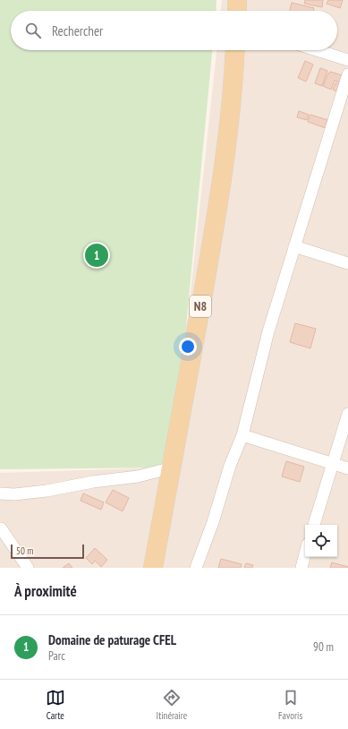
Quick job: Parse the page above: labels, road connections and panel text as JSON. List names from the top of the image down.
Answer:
{
  "streets": {
    "main road": ["N8"]
  },
  "scale_bar": "50 m",
  "page": {
    "search": "Rechercher",
    "pins": "1",
    "scale": "50 m",
    "heading": "À proximité",
    "list": [
      {
        "mark": "1",
        "name": "Domaine de paturage CFEL",
        "note": "Parc",
        "value": "90 m"
      }
    ],
    "nav": ["Carte", "Itinéraire", "Favoris"]
  }
}
